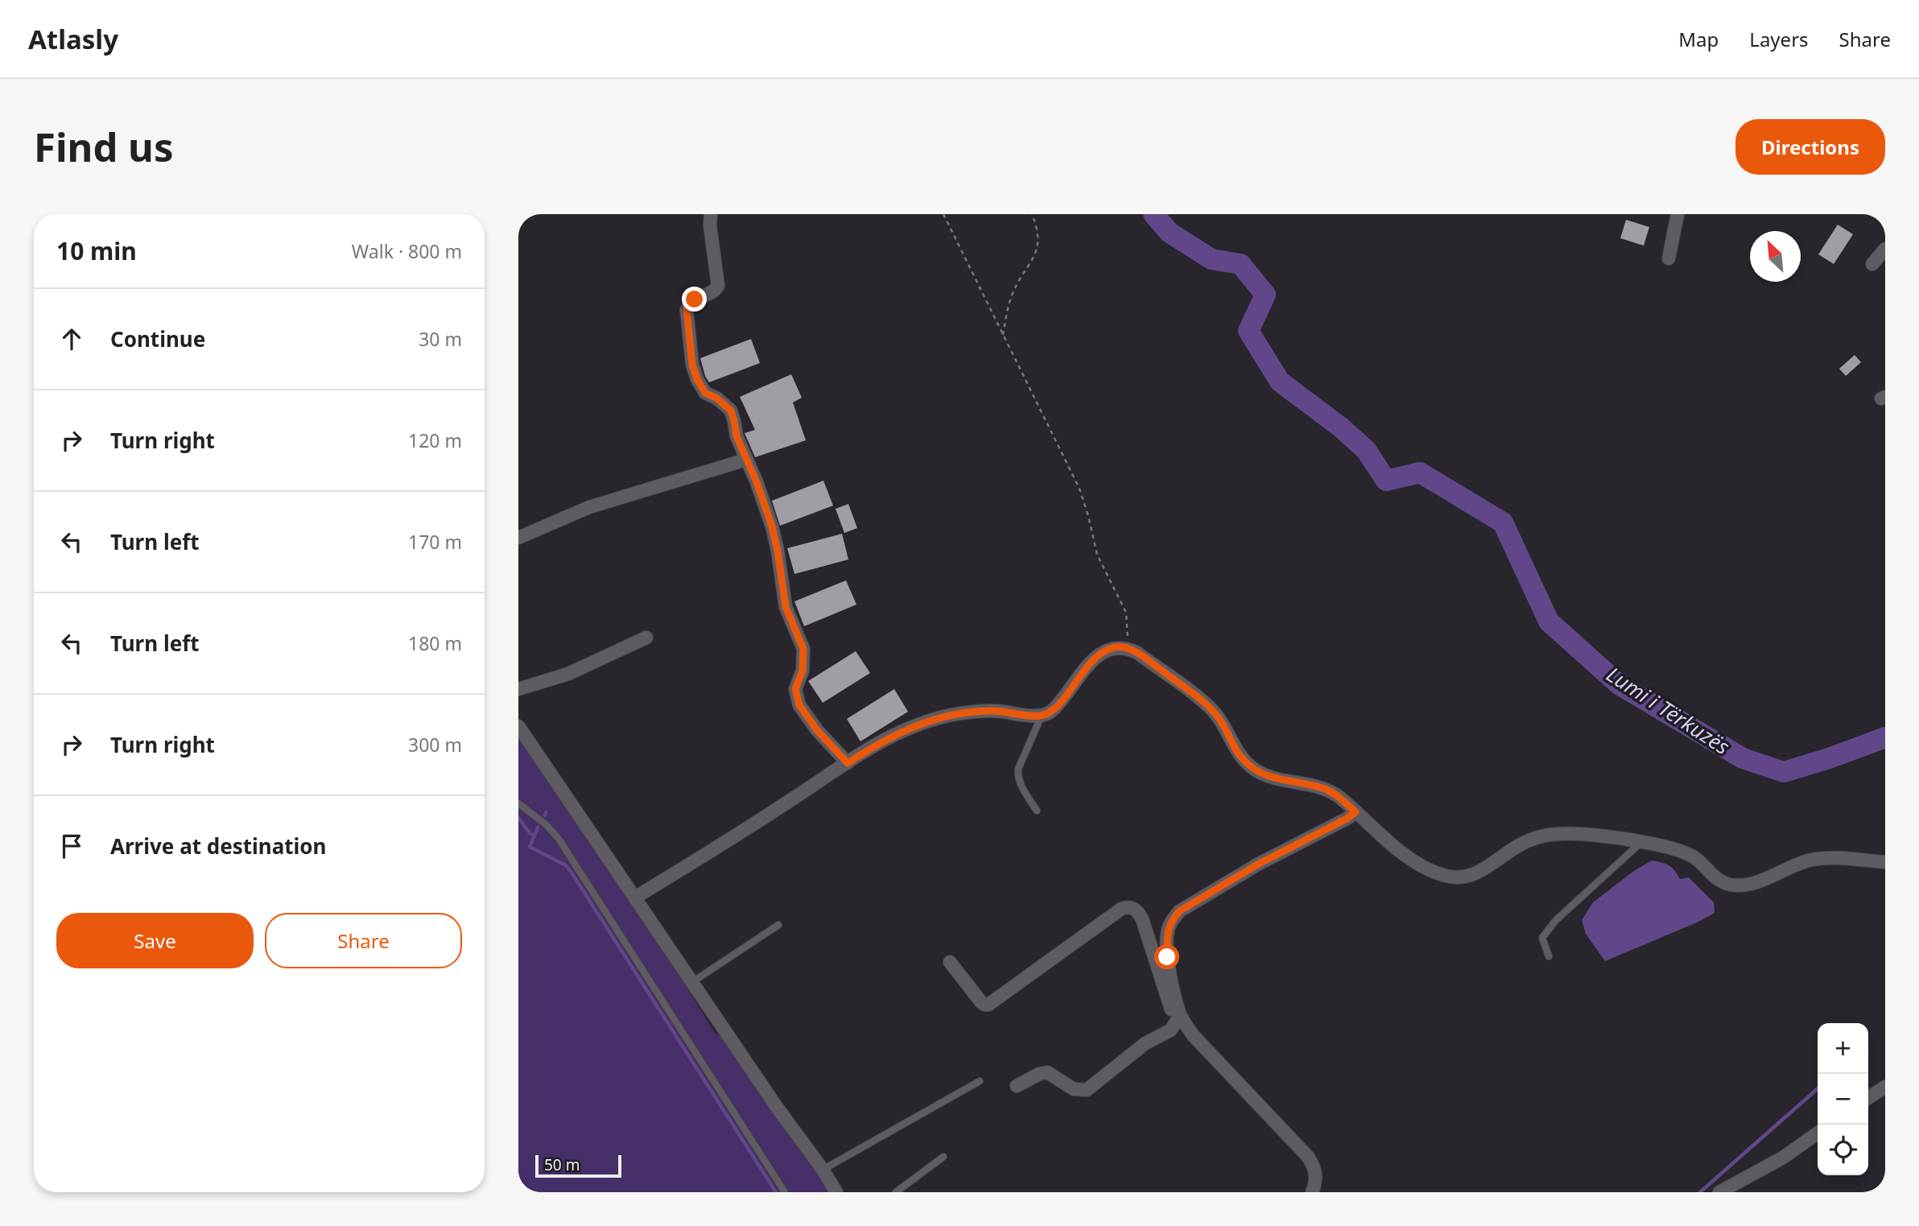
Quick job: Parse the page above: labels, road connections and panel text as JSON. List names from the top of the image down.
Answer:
{
  "water": ["Lumi i Tërkuzës"],
  "scale_bar": "50 m",
  "north": "top left",
  "page": {
    "header": "Atlasly",
    "nav": ["Map", "Layers", "Share"],
    "buttons": [
      "Directions",
      ["Save", "Share"]
    ],
    "title": "Find us",
    "heading": ["10 min", "Walk · 800 m"],
    "list": [
      ["Continue", "30 m"],
      ["Turn right", "120 m"],
      ["Turn left", "170 m"],
      ["Turn left", "180 m"],
      ["Turn right", "300 m"],
      "Arrive at destination"
    ],
    "map_buttons": ["+", "−"],
    "scale": "50 m"
  }
}
